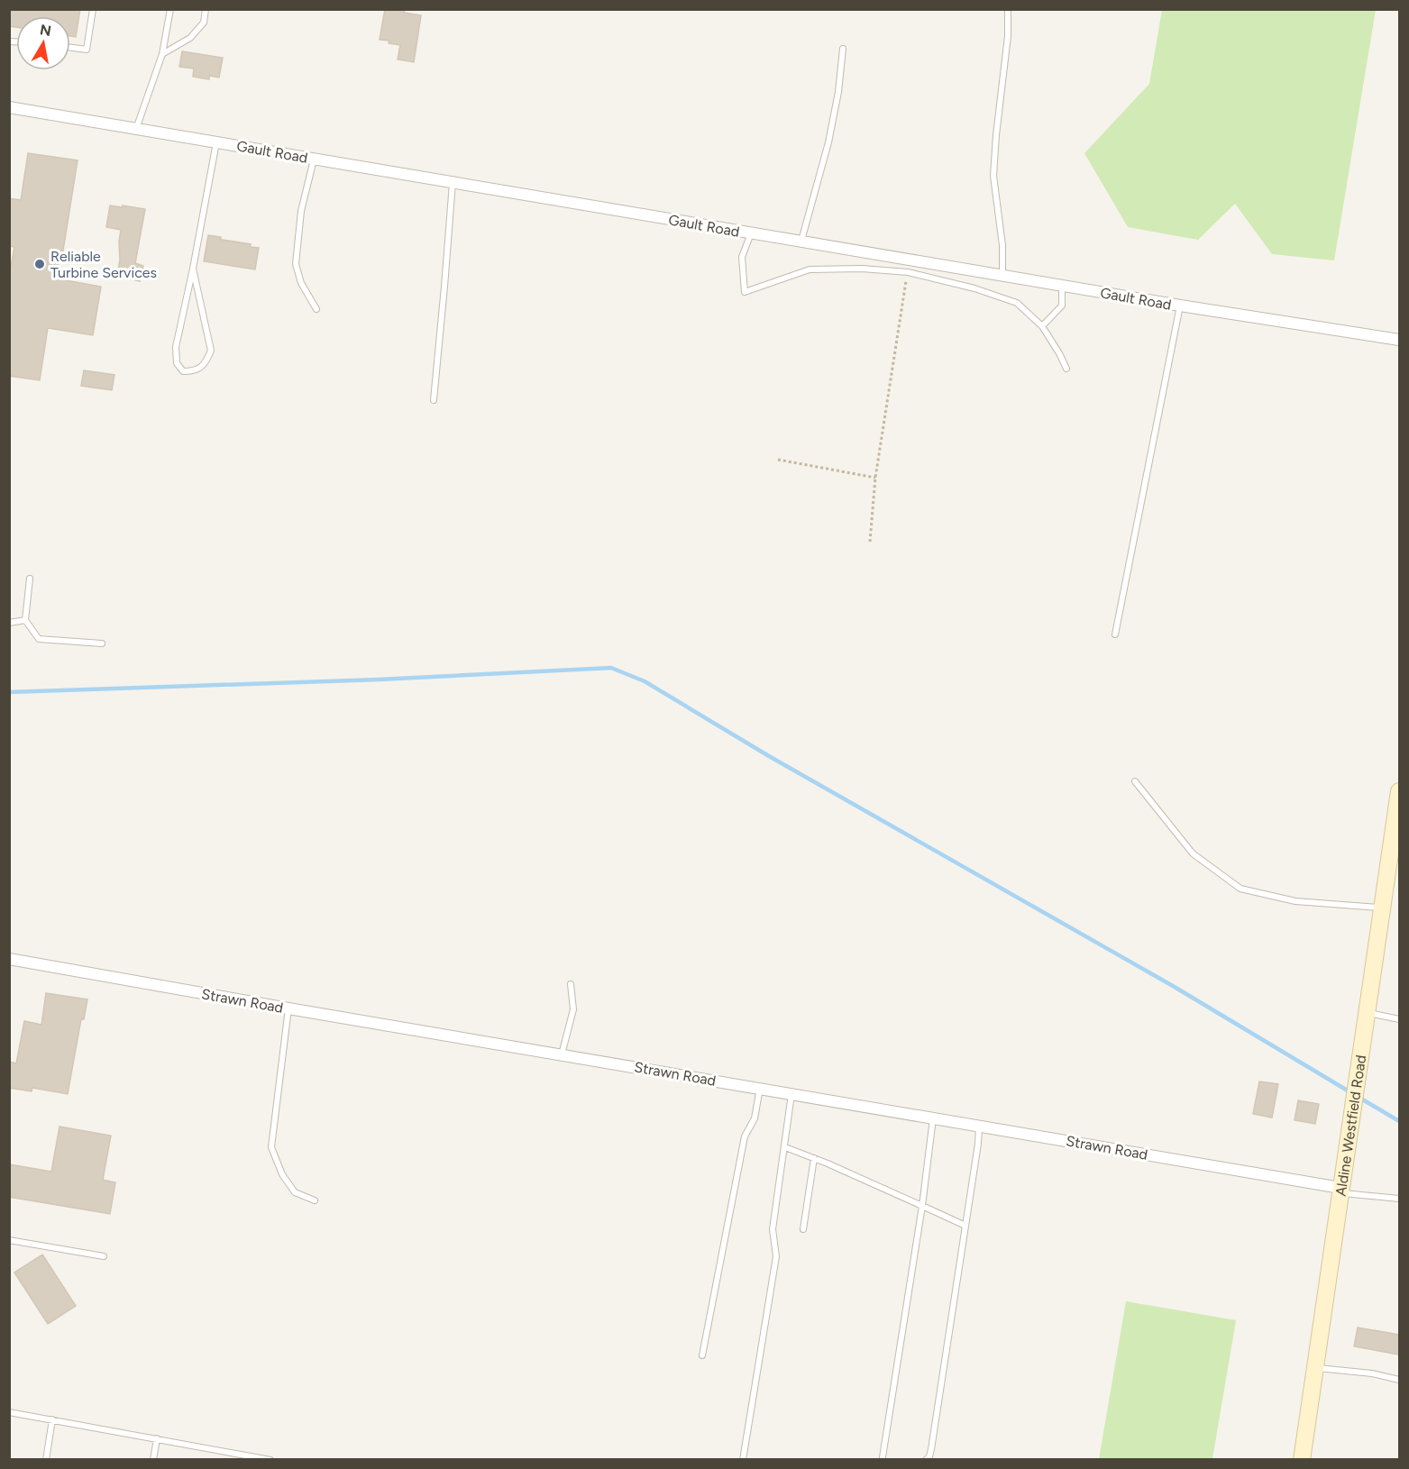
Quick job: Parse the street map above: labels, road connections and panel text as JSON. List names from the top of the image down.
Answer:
{
  "streets": {
    "main road": ["Aldine Westfield Road"],
    "street": ["Gault Road", "Strawn Road"]
  },
  "crossings": [
    ["Strawn Road", "Aldine Westfield Road"]
  ],
  "places": ["Reliable Turbine Services"],
  "north": "top"
}
